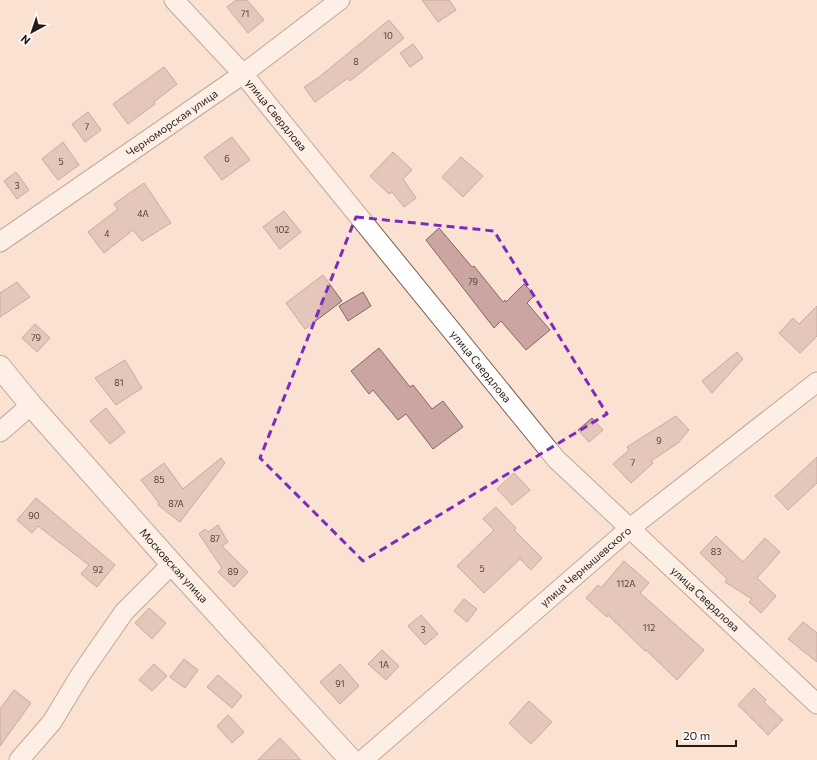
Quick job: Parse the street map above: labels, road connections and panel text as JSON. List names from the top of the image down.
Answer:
{
  "streets": {
    "street": [
      "улица Свердлова",
      "Черноморская улица",
      "Московская улица",
      "улица Чернышевского"
    ]
  },
  "crossings": [
    ["улица Свердлова", "Черноморская улица"],
    ["улица Свердлова", "улица Чернышевского"]
  ],
  "house_numbers": [
    "71",
    "10",
    "8",
    "7",
    "6",
    "5",
    "3",
    "4А",
    "102",
    "4",
    "79",
    "79",
    "81",
    "9",
    "7",
    "85",
    "87А",
    "90",
    "87",
    "83",
    "5",
    "92",
    "89",
    "112А",
    "112",
    "3",
    "1А",
    "91"
  ],
  "scale_bar": "20 m",
  "north": "bottom left"
}
